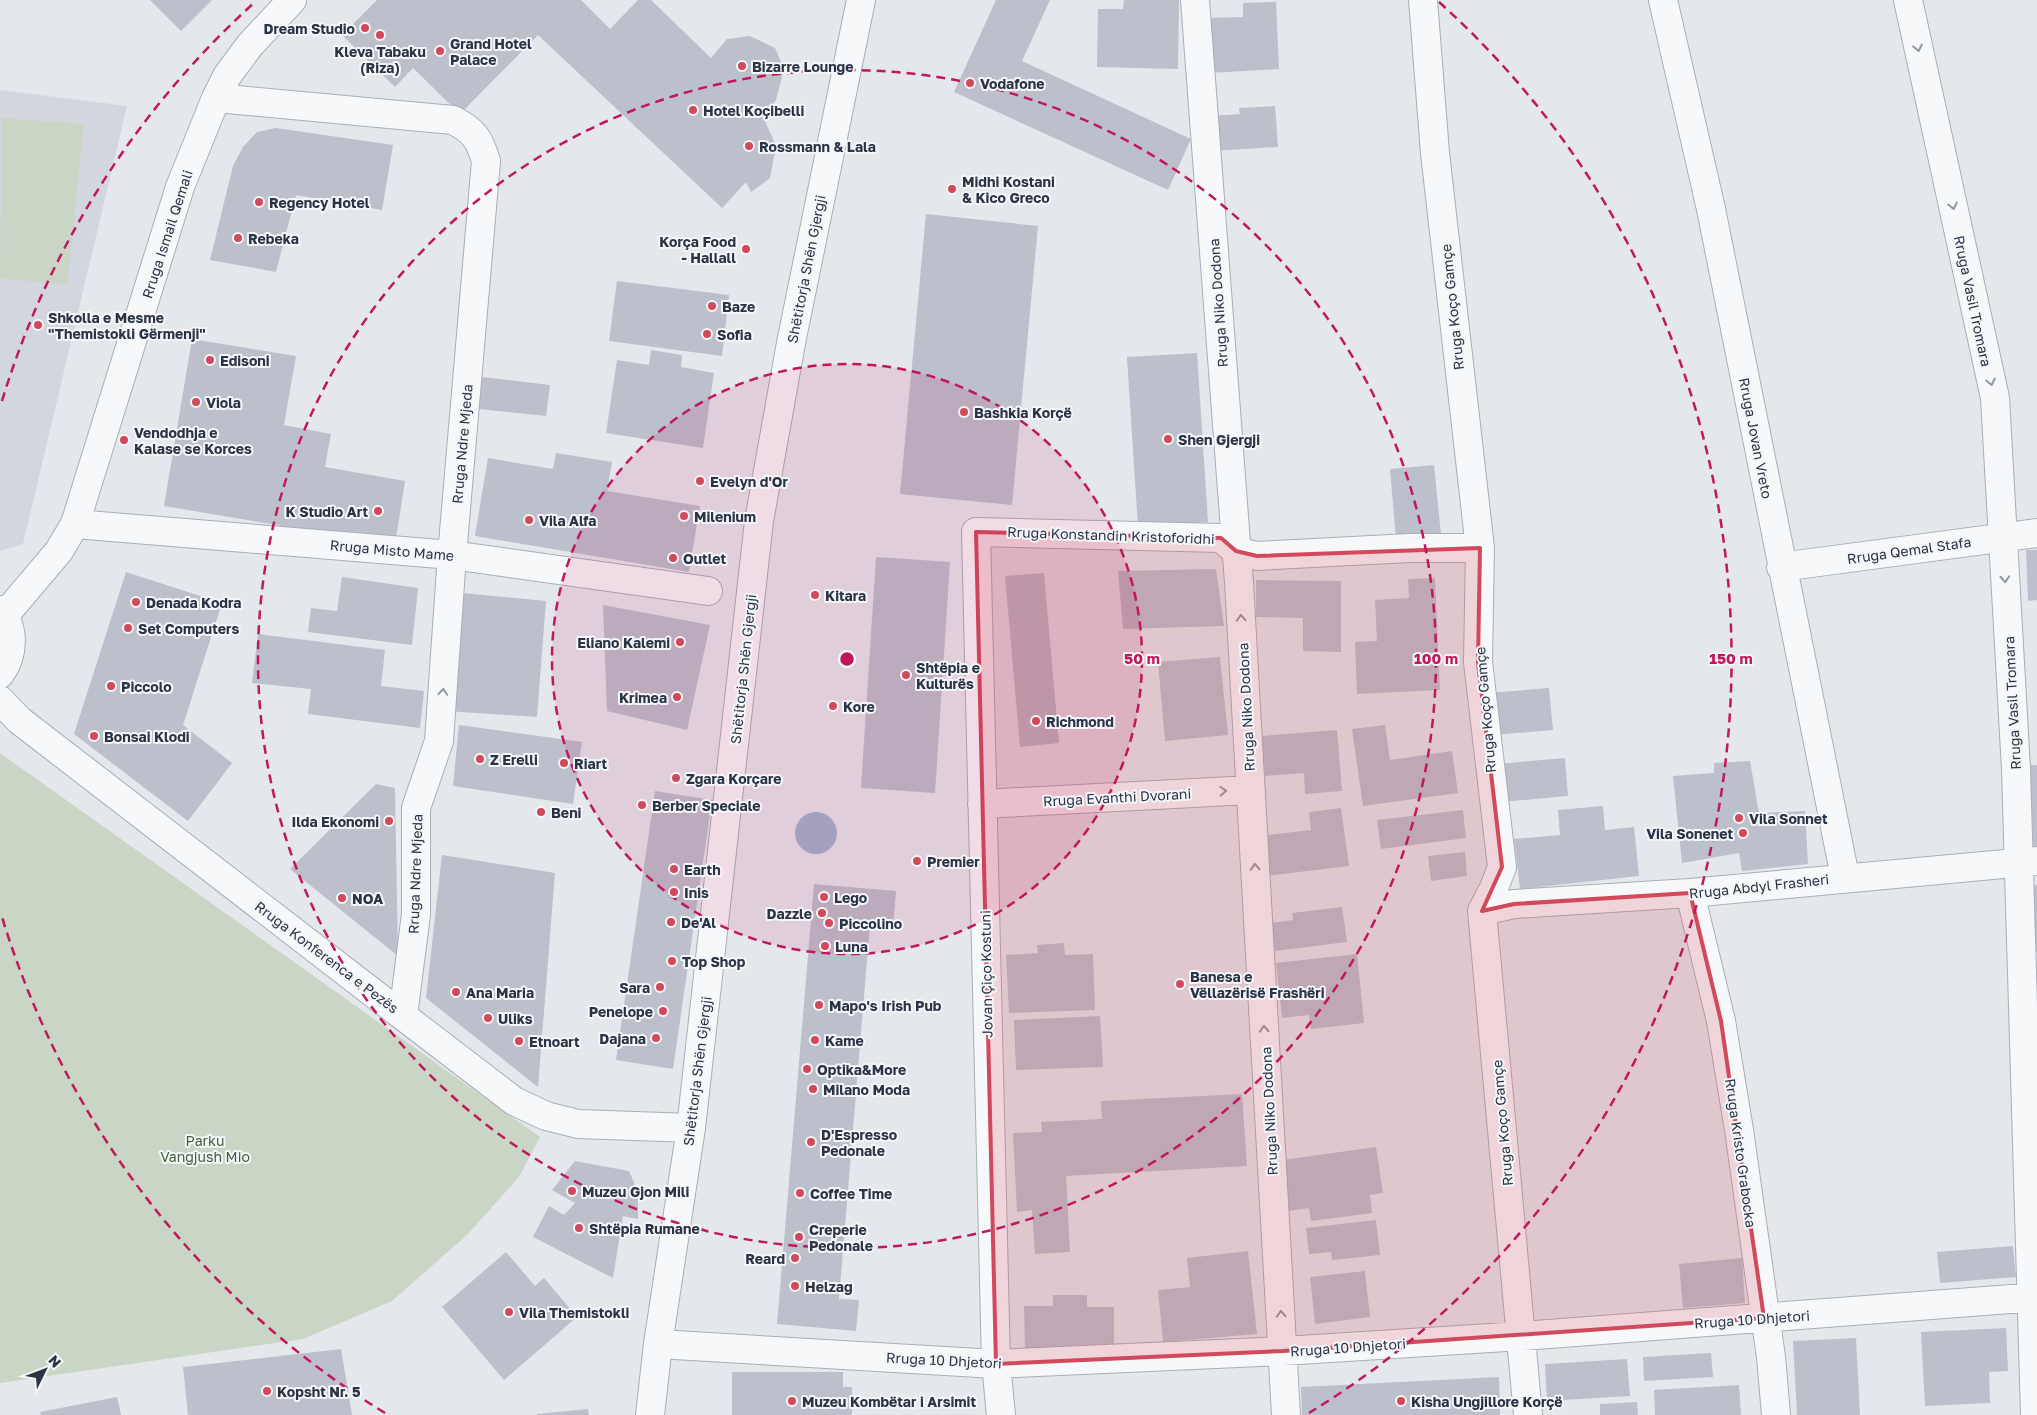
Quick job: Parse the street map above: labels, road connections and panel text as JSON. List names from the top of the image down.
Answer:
{
  "streets": {
    "street": [
      "Rruga Ismail Qemali",
      "Shëtitorja Shën Gjergji",
      "Rruga Vasil Tromara",
      "Rruga Niko Dodona",
      "Rruga Koço Gamçe",
      "Rruga Jovan Vreto",
      "Rruga Ndre Mjeda",
      "Rruga Konstandin Kristoforidhi",
      "Rruga Misto Mame",
      "Rruga Qemal Stafa",
      "Rruga Evanthi Dvorani",
      "Rruga Abdyl Frasheri",
      "Rruga Konferenca e Pezës",
      "Jovan Çiço Kostuni",
      "Rruga Kristo Grabocka",
      "Rruga 10 Dhjetori"
    ]
  },
  "crossings": [
    ["Rruga Ismail Qemali", "Rruga Ndre Mjeda"],
    ["Rruga Ismail Qemali", "Rruga Misto Mame"],
    ["Shëtitorja Shën Gjergji", "Rruga Konferenca e Pezës"],
    ["Shëtitorja Shën Gjergji", "Rruga 10 Dhjetori"],
    ["Rruga Vasil Tromara", "Rruga Qemal Stafa"],
    ["Rruga Vasil Tromara", "Rruga Abdyl Frasheri"],
    ["Rruga Vasil Tromara", "Rruga 10 Dhjetori"],
    ["Rruga Niko Dodona", "Rruga Konstandin Kristoforidhi"],
    ["Rruga Niko Dodona", "Rruga Evanthi Dvorani"],
    ["Rruga Niko Dodona", "Rruga 10 Dhjetori"],
    ["Rruga Koço Gamçe", "Rruga Konstandin Kristoforidhi"],
    ["Rruga Koço Gamçe", "Rruga Abdyl Frasheri"],
    ["Rruga Koço Gamçe", "Rruga 10 Dhjetori"],
    ["Rruga Jovan Vreto", "Rruga Qemal Stafa"],
    ["Rruga Jovan Vreto", "Rruga Abdyl Frasheri"],
    ["Rruga Ndre Mjeda", "Rruga Misto Mame"],
    ["Rruga Ndre Mjeda", "Rruga Konferenca e Pezës"],
    ["Rruga Konstandin Kristoforidhi", "Jovan Çiço Kostuni"],
    ["Rruga Evanthi Dvorani", "Jovan Çiço Kostuni"],
    ["Rruga Abdyl Frasheri", "Rruga Kristo Grabocka"],
    ["Jovan Çiço Kostuni", "Rruga 10 Dhjetori"],
    ["Rruga Kristo Grabocka", "Rruga 10 Dhjetori"]
  ],
  "one_way": [
    "Rruga Vasil Tromara",
    "Rruga Niko Dodona",
    "Rruga Ndre Mjeda",
    "Rruga Evanthi Dvorani"
  ],
  "parks": ["Parku Vangjush Mio"],
  "places": [
    "Dream Studio",
    "Kleva Tabaku (Riza)",
    "Grand Hotel Palace",
    "Bizarre Lounge",
    "Vodafone",
    "Hotel Koçibelli",
    "Rossmann & Lala",
    "Midhi Kostani & Kico Greco",
    "Regency Hotel",
    "Rebeka",
    "Korça Food - Hallall",
    "Baze",
    "Shkolla e Mesme \"Themistokli Gërmenji\"",
    "Sofia",
    "Edisoni",
    "Viola",
    "Bashkia Korçë",
    "Shen Gjergji",
    "Vendodhja e Kalase se Korces",
    "Evelyn d'Or",
    "K Studio Art",
    "Milenium",
    "Vila Alfa",
    "Outlet",
    "Kitara",
    "Denada Kodra",
    "Set Computers",
    "Eliano Kalemi",
    "Shtëpia e Kulturës",
    "Piccolo",
    "Krimea",
    "Kore",
    "Richmond",
    "Bonsai Klodi",
    "Z Erelli",
    "Riart",
    "Zgara Korçare",
    "Berber Speciale",
    "Beni",
    "Vila Sonnet",
    "Ilda Ekonomi",
    "Vila Sonenet",
    "Premier",
    "Earth",
    "Inis",
    "Lego",
    "NOA",
    "Dazzle",
    "De'Al",
    "Piccolino",
    "Luna",
    "Top Shop",
    "Banesa e Vëllazërisë Frashëri",
    "Sara",
    "Ana Maria",
    "Mapo's Irish Pub",
    "Penelope",
    "Uliks",
    "Dajana",
    "Kame",
    "Etnoart",
    "Optika&More",
    "Milano Moda",
    "D'Espresso Pedonale",
    "Muzeu Gjon Mili",
    "Coffee Time",
    "Shtëpia Rumane",
    "Creperie Pedonale",
    "Reard",
    "Helzag",
    "Vila Themistokli",
    "Kopsht Nr. 5",
    "Muzeu Kombëtar i Arsimit",
    "Kisha Ungjillore Korçë"
  ],
  "north": "top right",
  "rings": ["50 m", "100 m", "150 m"]
}
